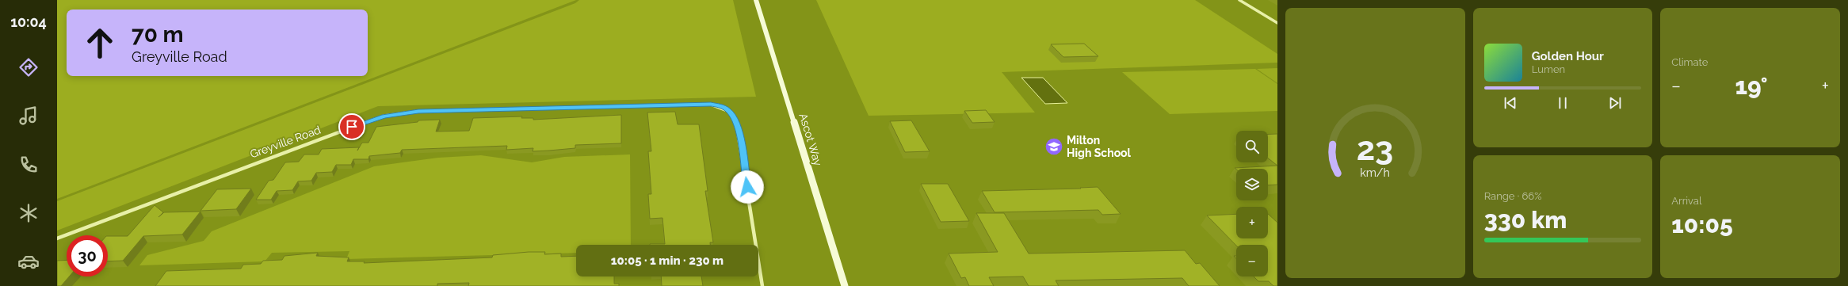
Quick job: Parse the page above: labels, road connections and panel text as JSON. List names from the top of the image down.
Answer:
{
  "streets": {
    "main road": ["Ascot Way"],
    "street": ["Greyville Road"]
  },
  "places": {
    "school or university": ["Milton High School"]
  },
  "page": {
    "tabs": "10:04",
    "tile": [
      "Climate",
      ["Range · 66%", "330 km"],
      ["Arrival", "10:05"]
    ],
    "turn": ["70 m", "Greyville Road"],
    "song": ["Golden Hour", "Lumen"],
    "heat": ["−", "19°", "+"],
    "map_buttons": ["+", "−"],
    "limit": "30",
    "trip": "10:05 · 1 min · 230 m",
    "gauge": ["23", "km/h"]
  }
}
